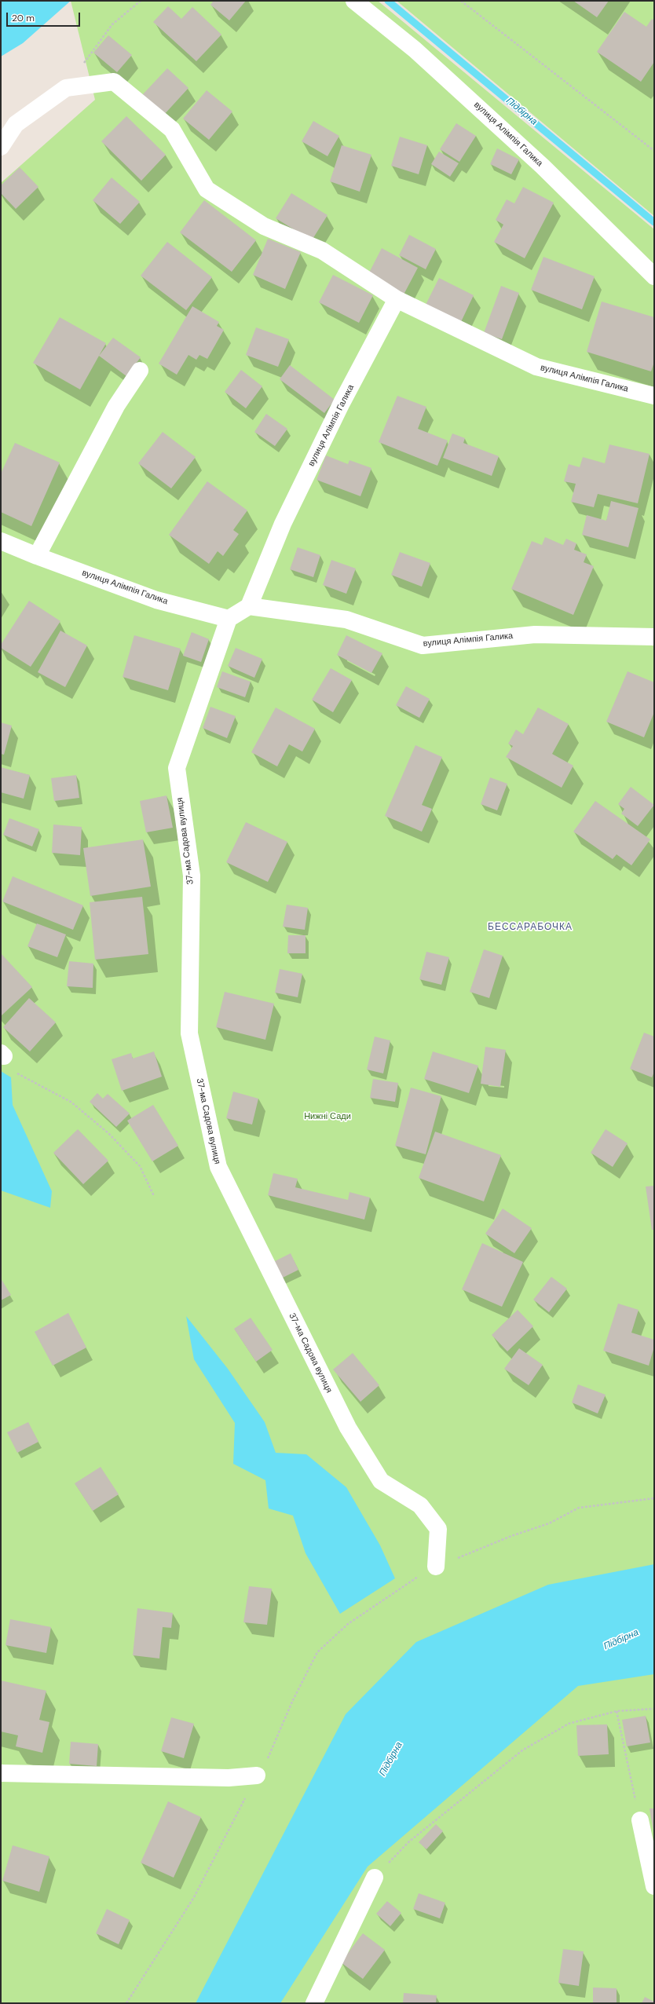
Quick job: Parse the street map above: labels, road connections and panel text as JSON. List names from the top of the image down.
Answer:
{
  "streets": {
    "street": ["вулиця Алімпія Галика", "37-ма Садова вулиця"]
  },
  "crossings": [
    ["вулиця Алімпія Галика", "37-ма Садова вулиця"]
  ],
  "districts": ["БЕССАРАБОЧКА"],
  "water": ["Підбірна"],
  "parks": ["Нижні Сади"],
  "scale_bar": "20 m"
}
